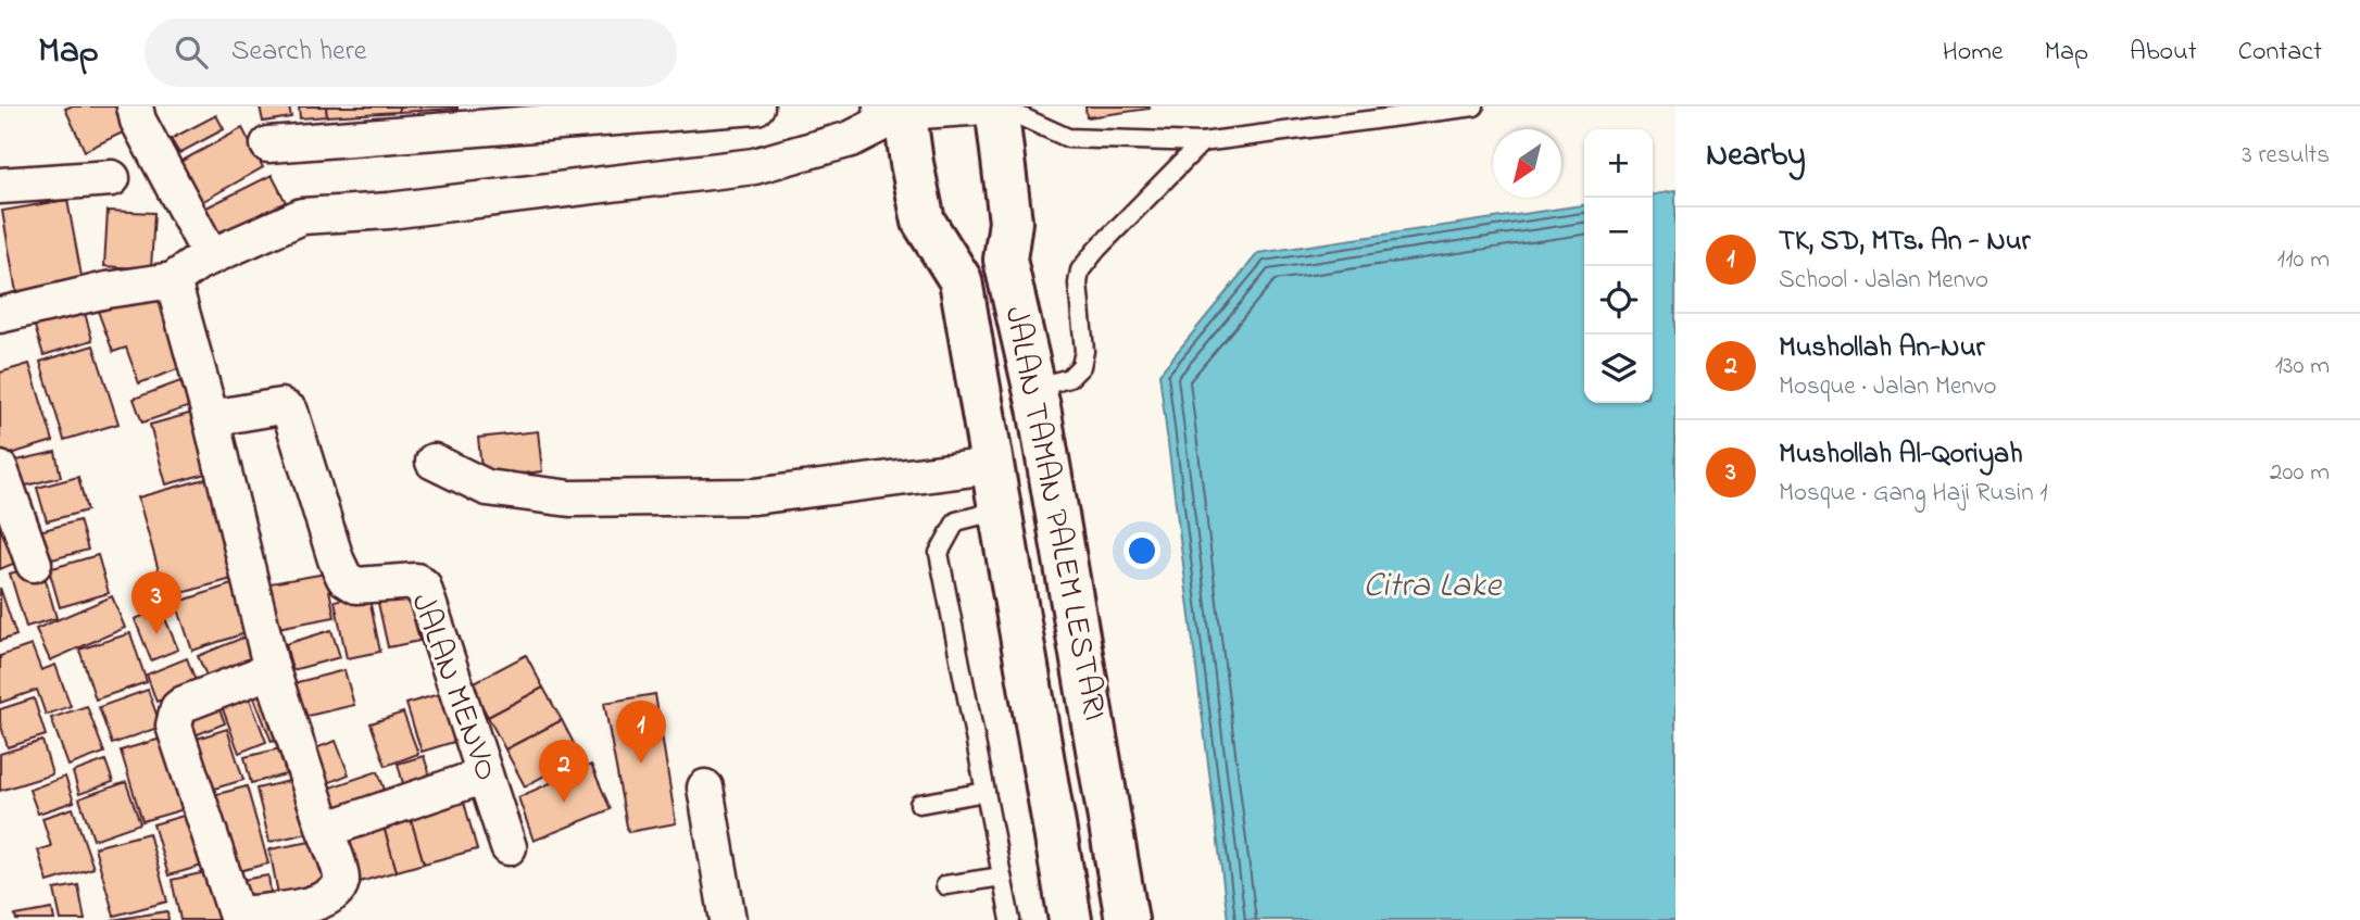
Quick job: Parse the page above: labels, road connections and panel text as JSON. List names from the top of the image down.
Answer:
{
  "streets": {
    "street": ["JALAN TAMAN PALEM LESTARI", "JALAN MENVO"]
  },
  "water": ["Citra Lake"],
  "north": "bottom left",
  "page": {
    "header": "Map",
    "search": "Search here",
    "nav": [
      "Home",
      "Map",
      "About",
      "Contact"
    ],
    "heading": ["Nearby", "3 results"],
    "map_buttons": ["+", "−"],
    "list": [
      {
        "mark": "1",
        "name": "TK, SD, MTs. An - Nur",
        "note": "School · Jalan Menvo",
        "value": "110 m"
      },
      {
        "mark": "2",
        "name": "Mushollah An-Nur",
        "note": "Mosque · Jalan Menvo",
        "value": "130 m"
      },
      {
        "mark": "3",
        "name": "Mushollah Al-Qoriyah",
        "note": "Mosque · Gang Haji Rusin 1",
        "value": "200 m"
      }
    ],
    "pins": ["3", "1", "2"]
  }
}
